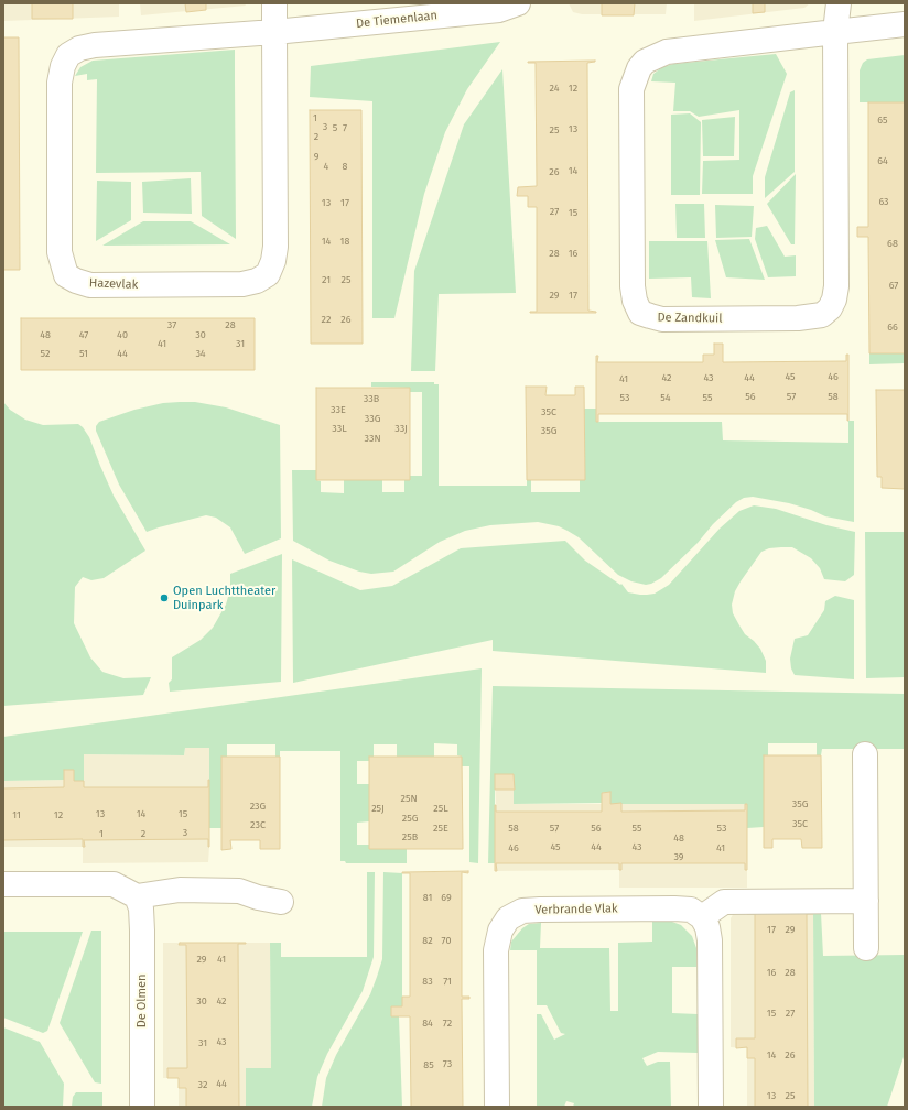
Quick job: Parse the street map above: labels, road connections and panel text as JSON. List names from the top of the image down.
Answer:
{
  "streets": {
    "street": [
      "De Tiemenlaan",
      "Hazevlak",
      "De Zandkuil",
      "Verbrande Vlak",
      "De Olmen"
    ]
  },
  "crossings": [
    ["De Tiemenlaan", "Hazevlak"]
  ],
  "places": ["Open Luchttheater Duinpark"],
  "house_numbers": [
    "24",
    "12",
    "1",
    "65",
    "3",
    "5",
    "7",
    "13",
    "25",
    "2",
    "9",
    "64",
    "4",
    "8",
    "14",
    "26",
    "63",
    "13",
    "17",
    "27",
    "15",
    "14",
    "18",
    "68",
    "28",
    "16",
    "21",
    "25",
    "67",
    "29",
    "17",
    "22",
    "26",
    "37",
    "28",
    "66",
    "48",
    "47",
    "40",
    "30",
    "41",
    "31",
    "52",
    "51",
    "44",
    "34",
    "45",
    "46",
    "42",
    "43",
    "44",
    "41",
    "56",
    "57",
    "58",
    "53",
    "54",
    "55",
    "33B",
    "33E",
    "35C",
    "33G",
    "33L",
    "33J",
    "35G",
    "33N",
    "25N",
    "35G",
    "23G",
    "25J",
    "25L",
    "13",
    "14",
    "15",
    "11",
    "12",
    "25G",
    "35C",
    "23C",
    "25E",
    "58",
    "57",
    "56",
    "55",
    "53",
    "3",
    "1",
    "2",
    "25B",
    "48",
    "45",
    "44",
    "43",
    "46",
    "41",
    "39",
    "81",
    "69",
    "17",
    "29",
    "82",
    "70",
    "29",
    "41",
    "16",
    "28",
    "83",
    "71",
    "30",
    "42",
    "15",
    "27",
    "84",
    "72",
    "43",
    "31",
    "14",
    "26",
    "73",
    "85",
    "44",
    "32",
    "13",
    "25"
  ]
}
